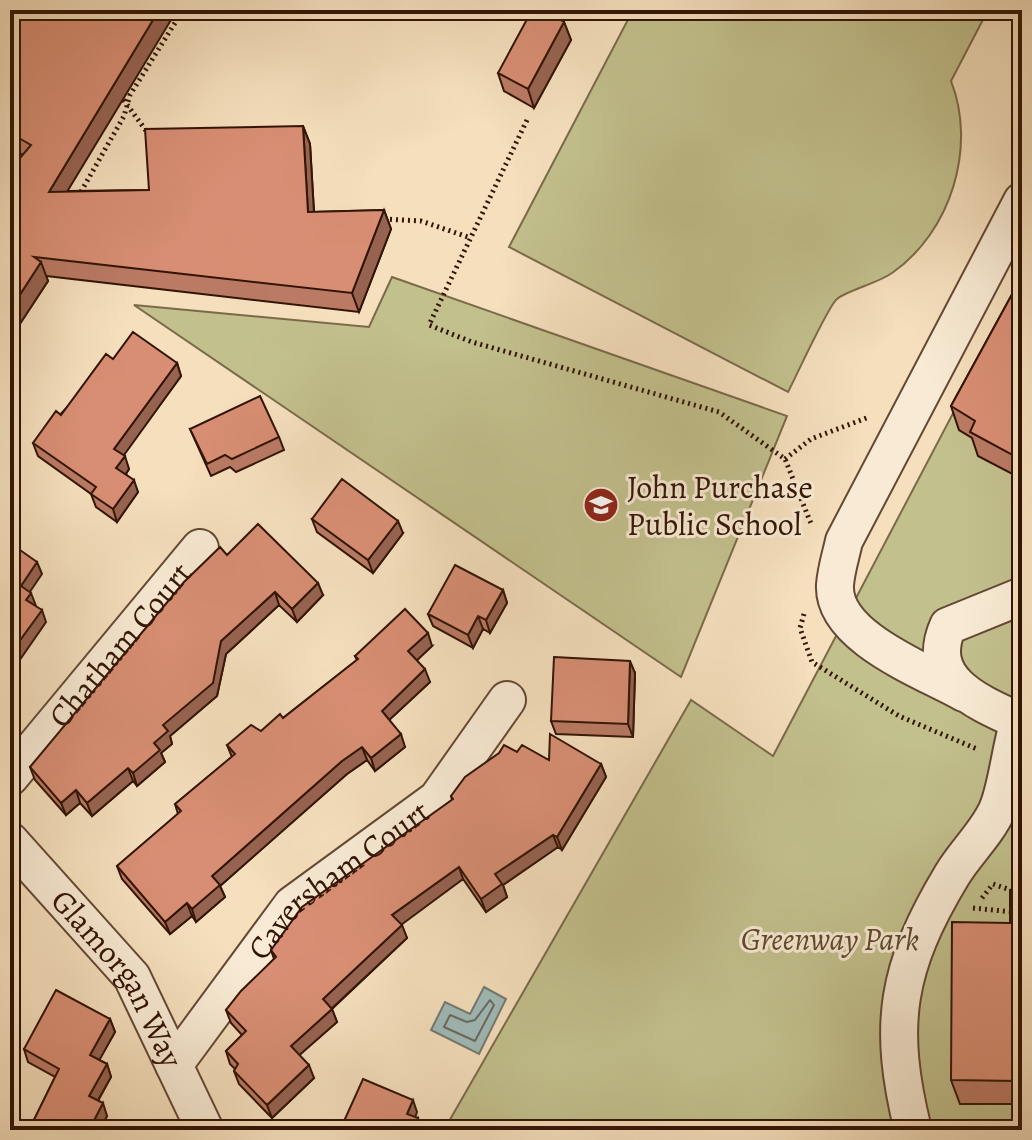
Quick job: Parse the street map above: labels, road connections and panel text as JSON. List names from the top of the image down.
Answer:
{
  "streets": {
    "street": ["Chatham Court", "Caversham Court", "Glamorgan Way"]
  },
  "crossings": [
    ["Caversham Court", "Glamorgan Way"]
  ],
  "parks": ["Greenway Park"],
  "places": {
    "school or university": ["John Purchase Public School"]
  }
}
